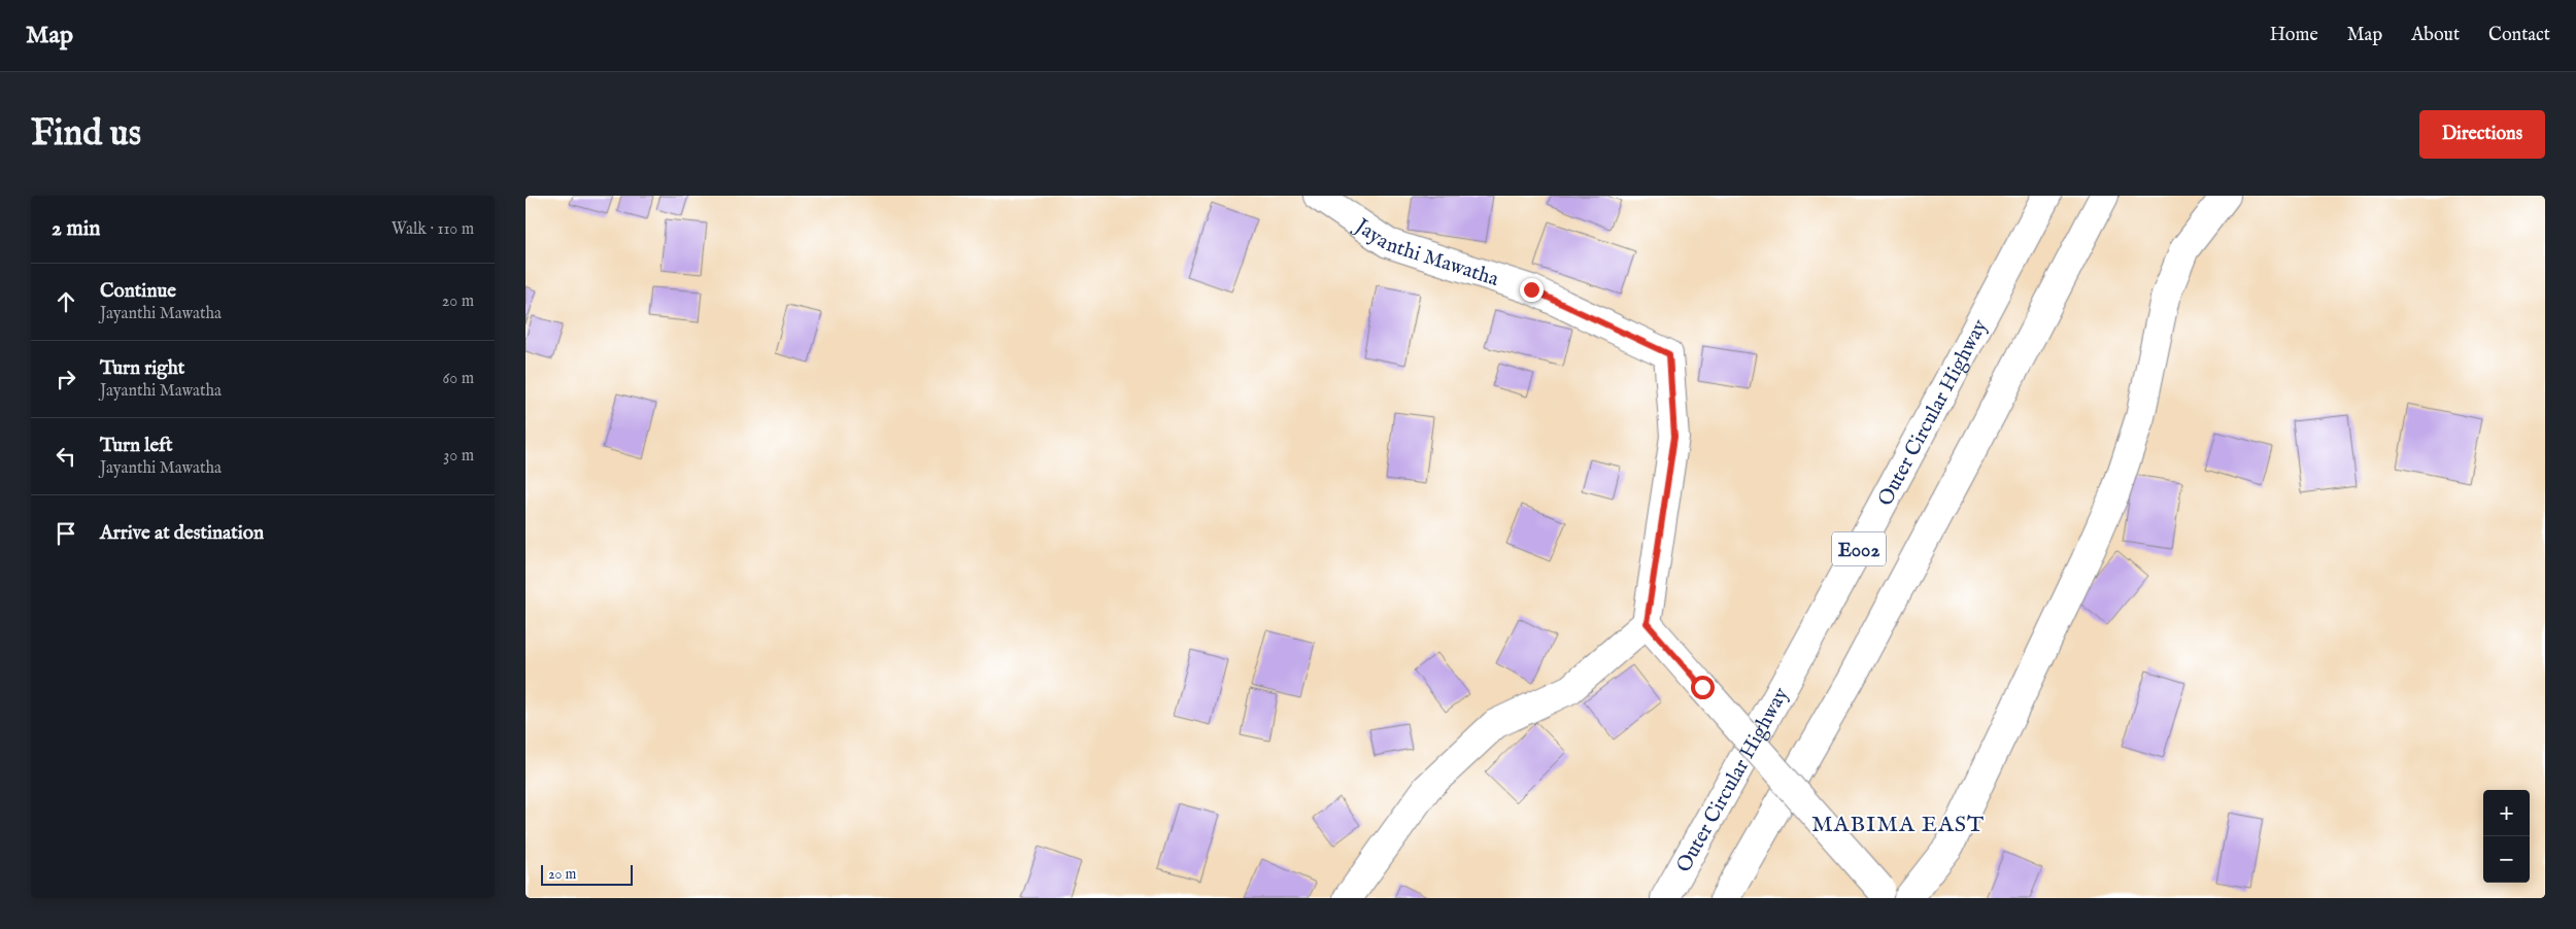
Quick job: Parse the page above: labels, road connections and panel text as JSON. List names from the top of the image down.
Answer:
{
  "streets": {
    "main road": ["Jayanthi Mawatha", "Outer Circular Highway", "E002"]
  },
  "districts": ["MABIMA EAST"],
  "scale_bar": "20 m",
  "page": {
    "header": "Map",
    "nav": [
      "Home",
      "Map",
      "About",
      "Contact"
    ],
    "buttons": "Directions",
    "title": "Find us",
    "heading": ["2 min", "Walk · 110 m"],
    "list": [
      ["Continue", "Jayanthi Mawatha", "20 m"],
      ["Turn right", "Jayanthi Mawatha", "60 m"],
      ["Turn left", "Jayanthi Mawatha", "30 m"],
      "Arrive at destination"
    ],
    "map_buttons": ["+", "−"],
    "scale": "20 m"
  }
}
